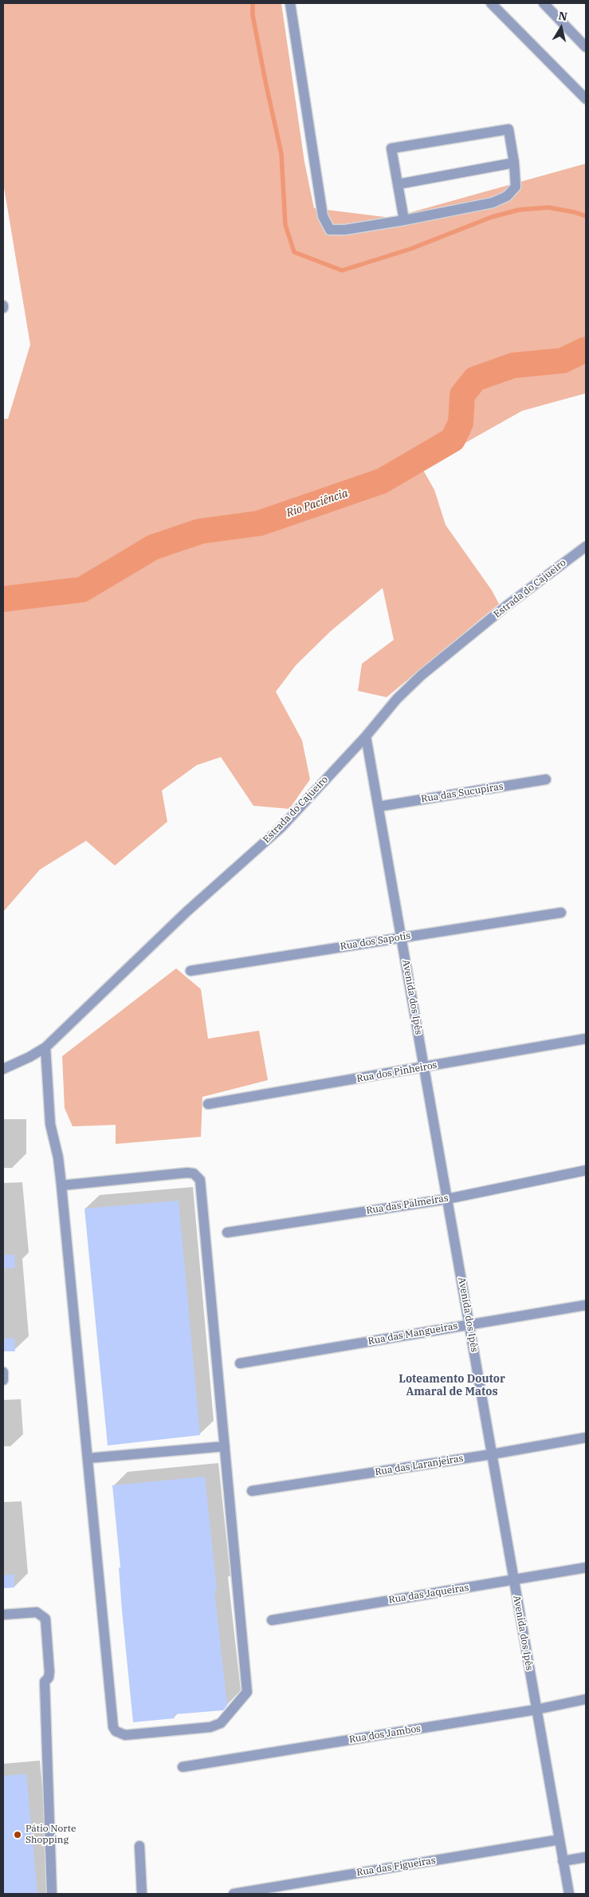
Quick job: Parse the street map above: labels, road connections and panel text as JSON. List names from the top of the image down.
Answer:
{
  "streets": {
    "street": [
      "Estrada do Cajueiro",
      "Rua das Sucupiras",
      "Rua dos Sapotis",
      "Avenida dos Ipês",
      "Rua dos Pinheiros",
      "Rua das Palmeiras",
      "Rua das Mangueiras",
      "Rua das Laranjeiras",
      "Rua das Jaqueiras",
      "Rua dos Jambos",
      "Rua das Figueiras"
    ]
  },
  "crossings": [
    ["Estrada do Cajueiro", "Avenida dos Ipês"],
    ["Rua das Sucupiras", "Avenida dos Ipês"],
    ["Rua dos Sapotis", "Avenida dos Ipês"],
    ["Avenida dos Ipês", "Rua dos Pinheiros"],
    ["Avenida dos Ipês", "Rua das Palmeiras"],
    ["Avenida dos Ipês", "Rua das Mangueiras"],
    ["Avenida dos Ipês", "Rua das Laranjeiras"],
    ["Avenida dos Ipês", "Rua das Jaqueiras"],
    ["Avenida dos Ipês", "Rua dos Jambos"],
    ["Avenida dos Ipês", "Rua das Figueiras"]
  ],
  "districts": ["Loteamento Doutor Amaral de Matos"],
  "water": ["Rio Paciência"],
  "places": ["Pátio Norte Shopping"],
  "north": "top"
}
